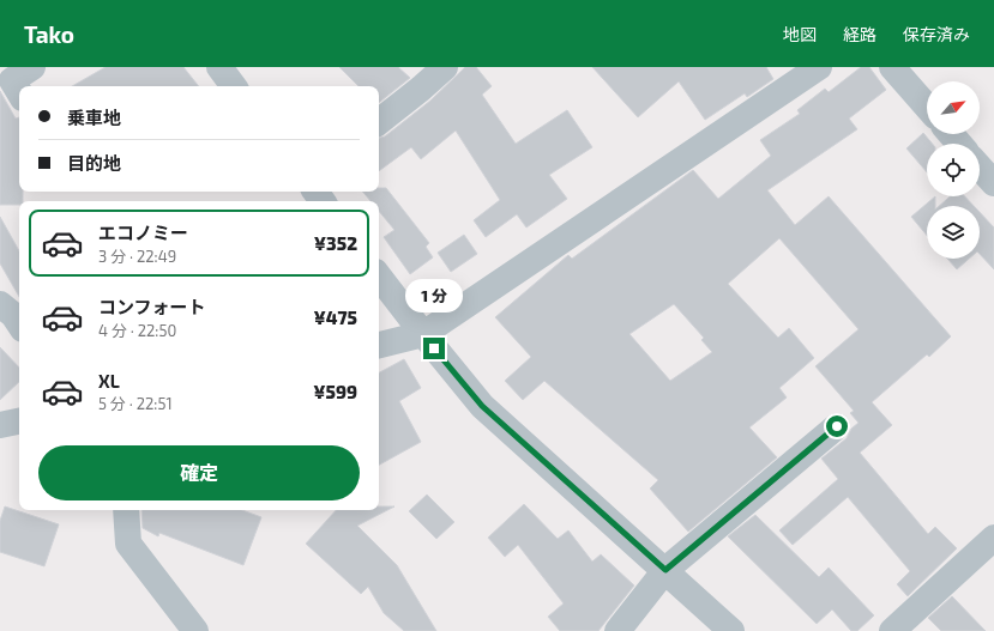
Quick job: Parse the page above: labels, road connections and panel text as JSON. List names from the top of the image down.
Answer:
{
  "north": "top right",
  "page": {
    "header": "Tako",
    "nav": ["地図", "経路", "保存済み"],
    "banner": ["乗車地", "目的地"],
    "list": [
      {
        "name": "エコノミー",
        "note": "3 分 · 22:49",
        "value": "¥352"
      },
      {
        "name": "コンフォート",
        "note": "4 分 · 22:50",
        "value": "¥475"
      },
      {
        "name": "XL",
        "note": "5 分 · 22:51",
        "value": "¥599"
      }
    ],
    "bubble": "1 分",
    "buttons": "確定"
  }
}
